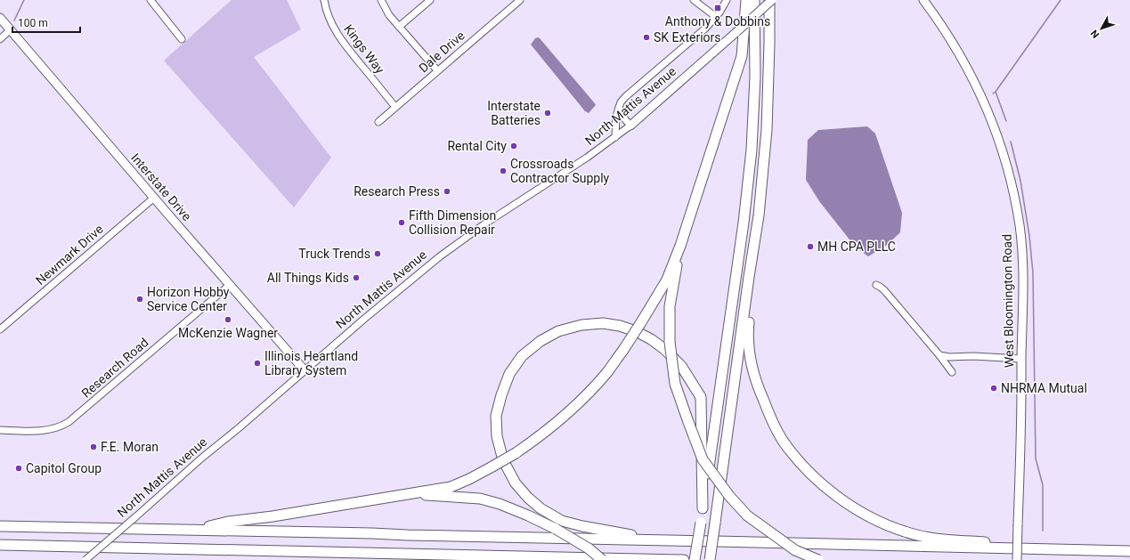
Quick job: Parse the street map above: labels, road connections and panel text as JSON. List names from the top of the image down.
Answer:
{
  "streets": {
    "main road": ["North Mattis Avenue", "Interstate Drive", "West Bloomington Road"],
    "street": [
      "Kings Way",
      "Dale Drive",
      "Newmark Drive",
      "Research Road"
    ]
  },
  "crossings": [
    ["Kings Way", "Dale Drive"],
    ["North Mattis Avenue", "Interstate Drive"],
    ["Interstate Drive", "Newmark Drive"],
    ["Interstate Drive", "Research Road"]
  ],
  "places": {
    "transit": ["Anthony & Dobbins"],
    "other": [
      "SK Exteriors",
      "Interstate Batteries",
      "Rental City",
      "Crossroads Contractor Supply",
      "Research Press",
      "Fifth Dimension Collision Repair",
      "MH CPA PLLC",
      "Truck Trends",
      "All Things Kids",
      "Horizon Hobby Service Center",
      "McKenzie Wagner",
      "Illinois Heartland Library System",
      "NHRMA Mutual",
      "F.E. Moran",
      "Capitol Group"
    ]
  },
  "scale_bar": "100 m",
  "north": "bottom left"
}
